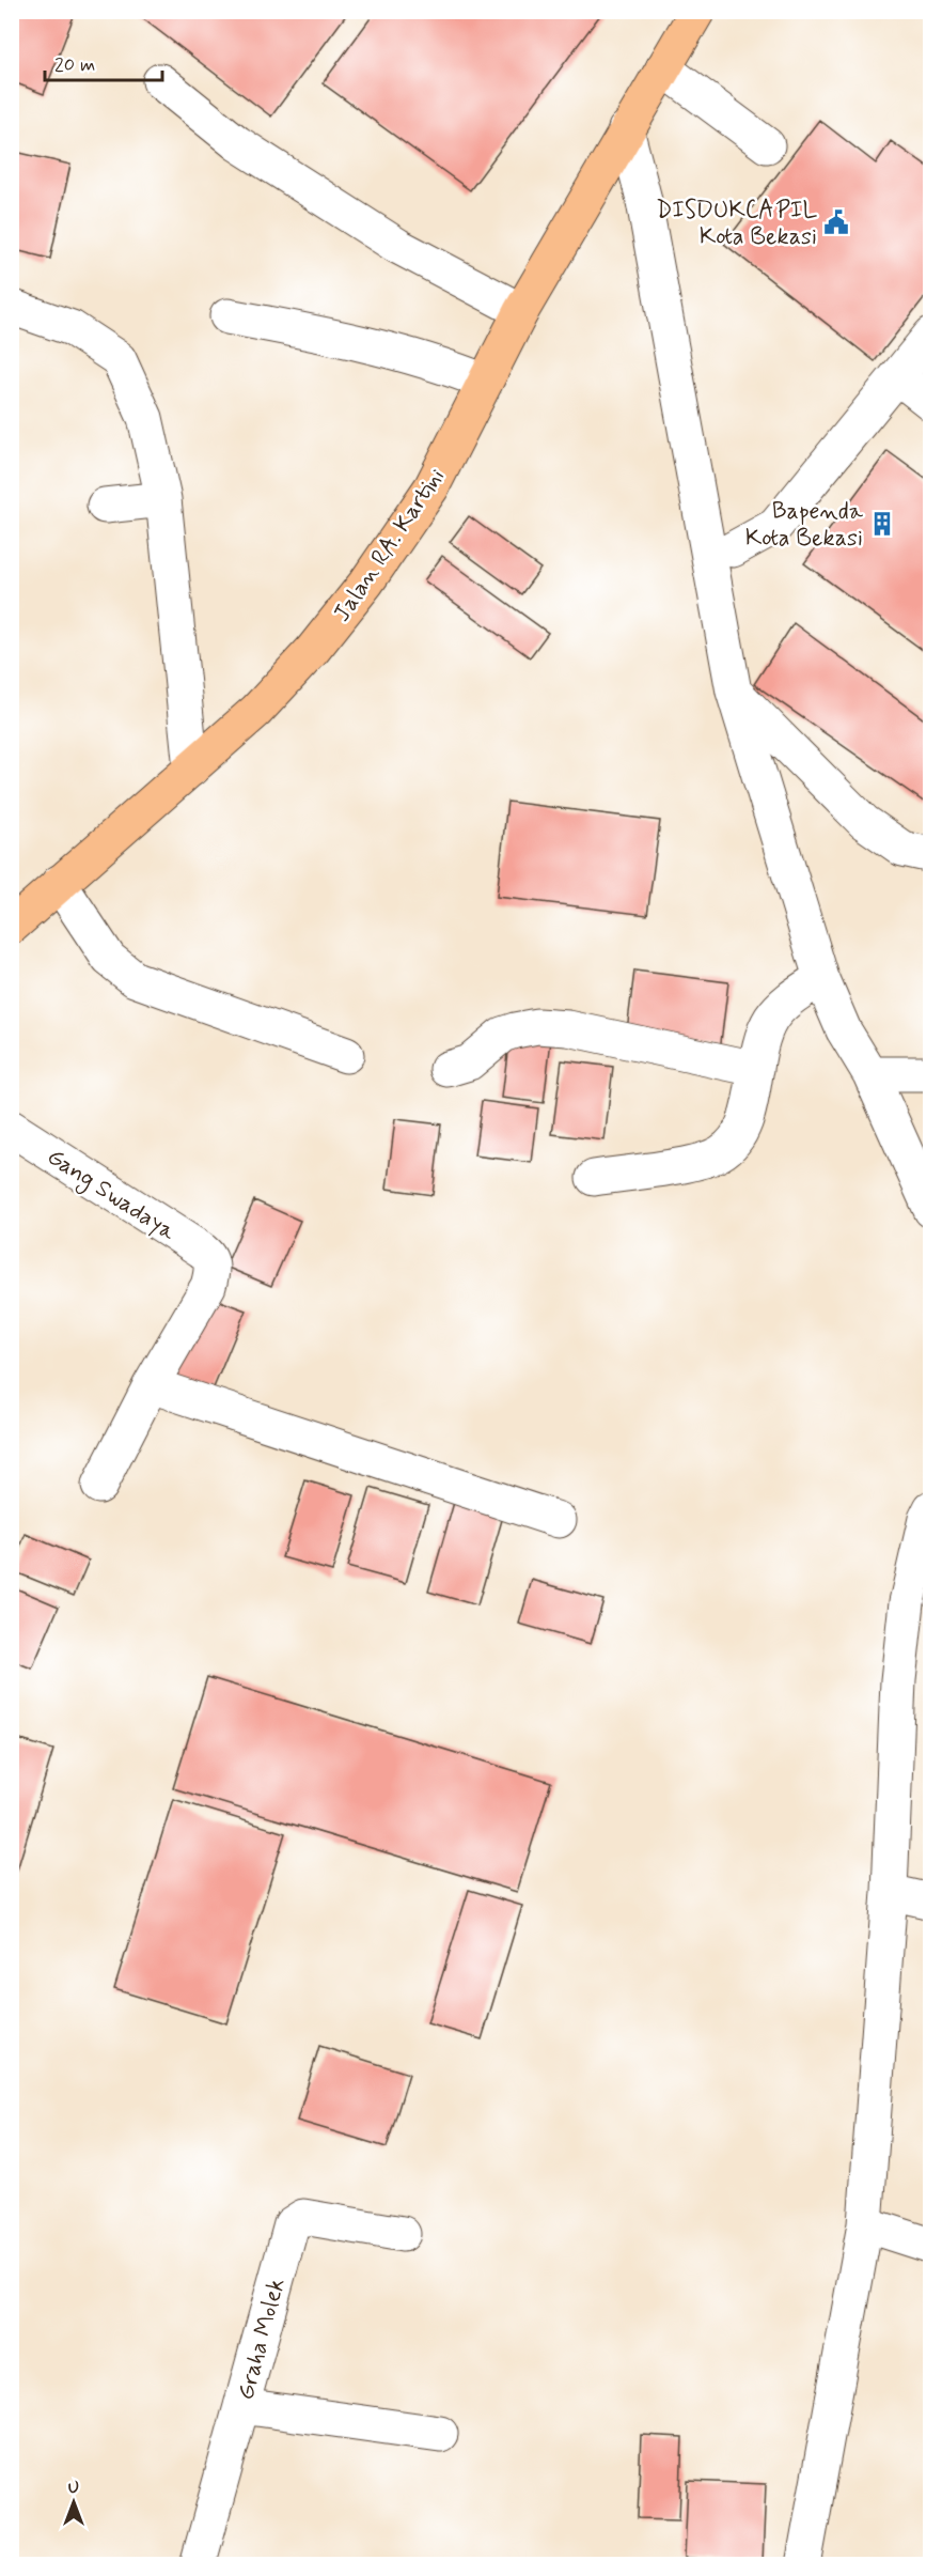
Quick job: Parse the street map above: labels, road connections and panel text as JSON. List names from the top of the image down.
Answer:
{
  "streets": {
    "main road": ["Jalan RA. Kartini"],
    "street": ["Gang Swadaya", "Graha Molek"]
  },
  "places": {
    "public building": ["DISDUKCAPIL Kota Bekasi"],
    "building": ["Bapenda Kota Bekasi"]
  },
  "scale_bar": "20 m",
  "north": "top"
}
